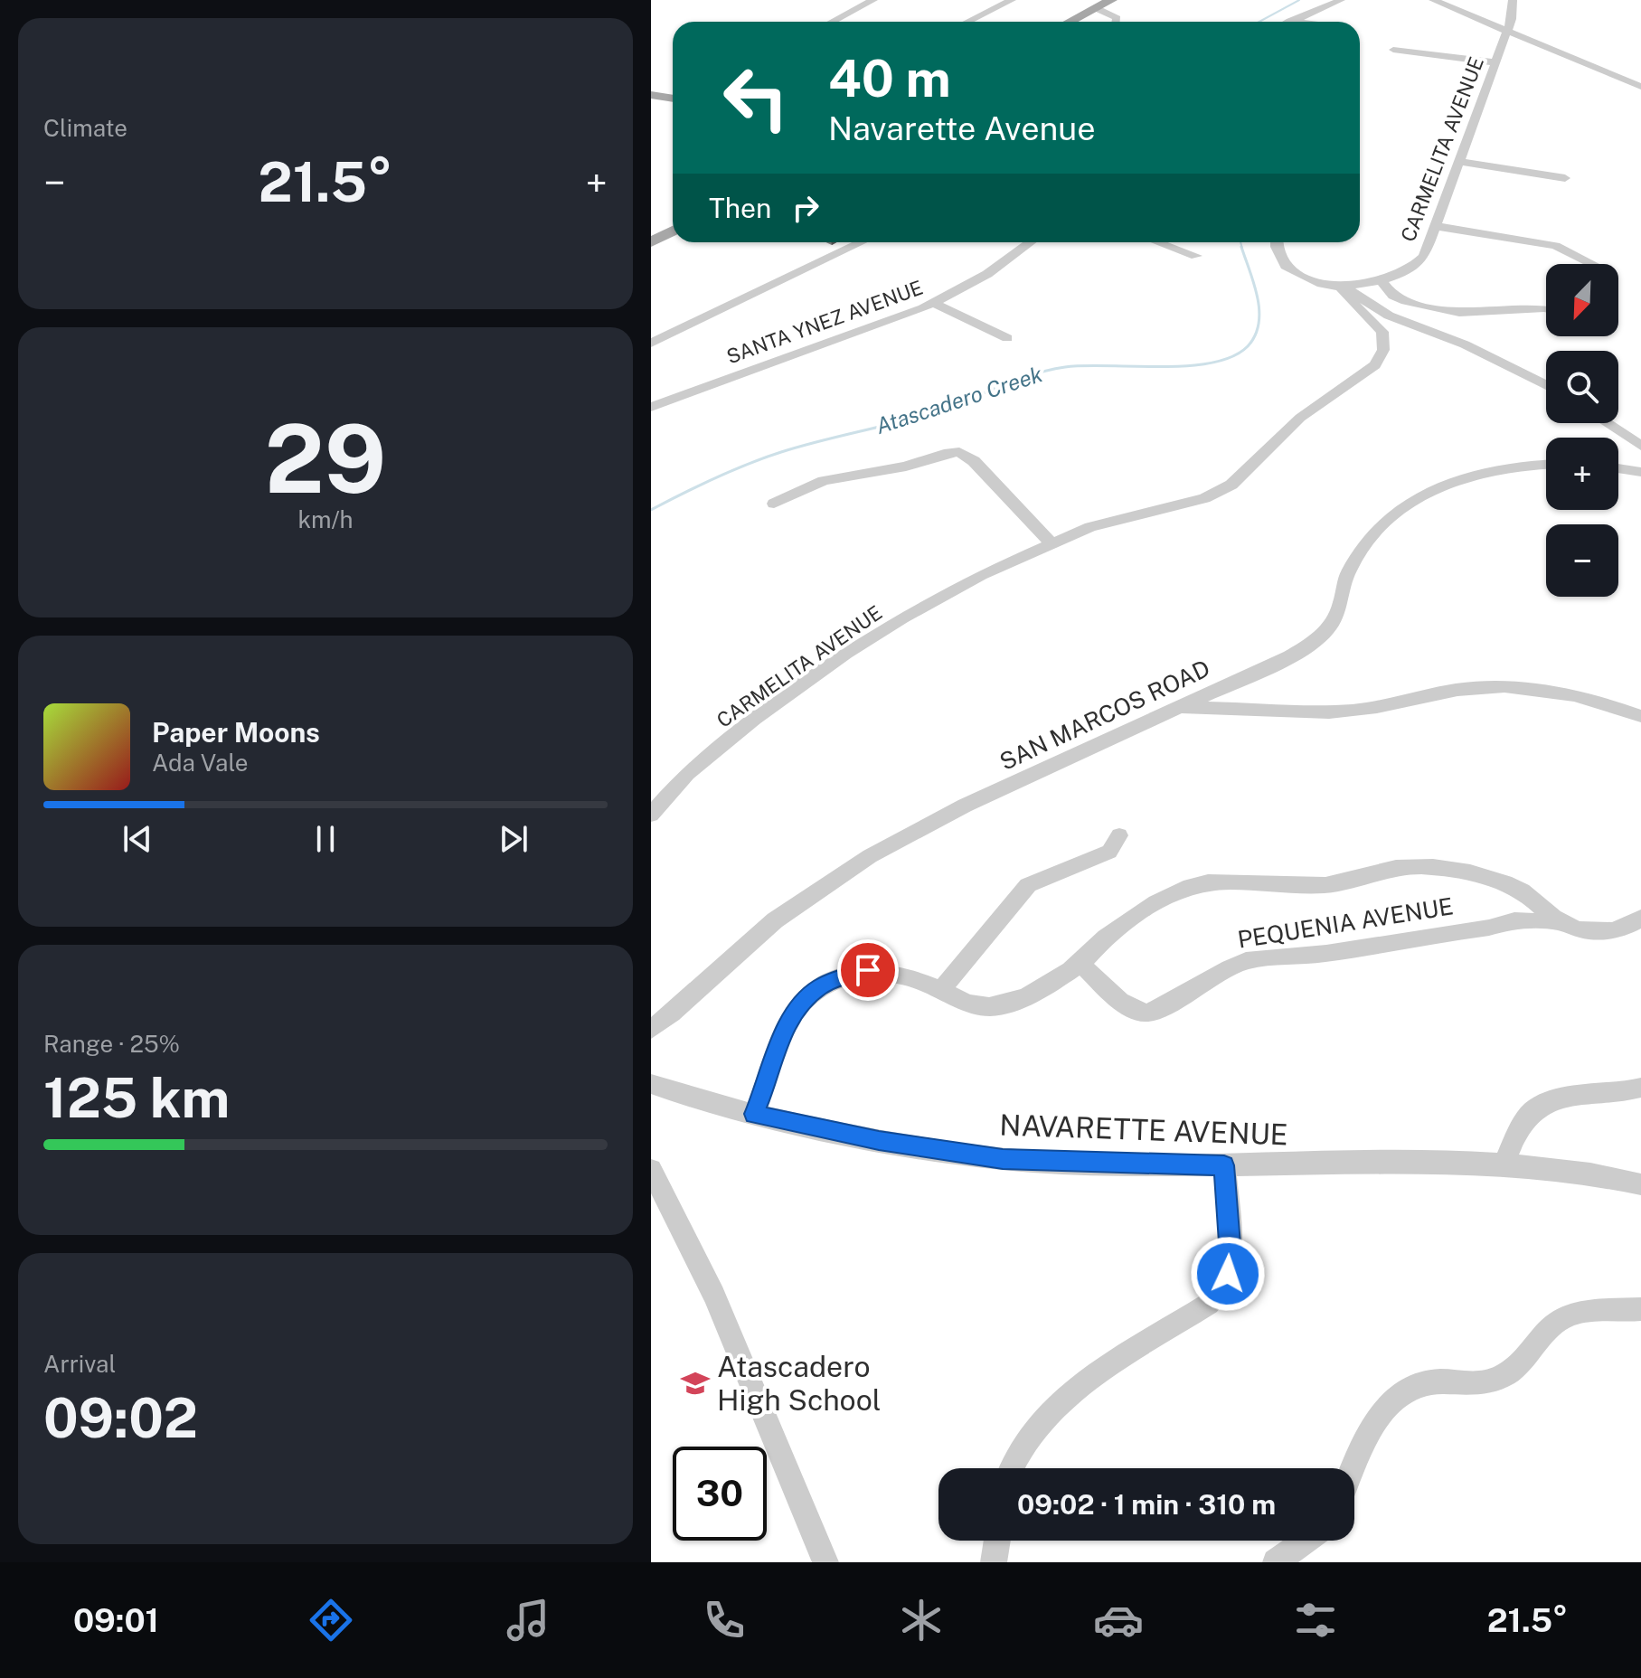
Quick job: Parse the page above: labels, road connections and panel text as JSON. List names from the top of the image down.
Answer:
{
  "streets": {
    "street": [
      "CARMELITA AVENUE",
      "SANTA YNEZ AVENUE",
      "SAN MARCOS ROAD",
      "PEQUENIA AVENUE",
      "NAVARETTE AVENUE"
    ]
  },
  "water": ["Atascadero Creek"],
  "places": {
    "school or university": ["Atascadero High School"]
  },
  "north": "bottom left",
  "page": {
    "tile": [
      "Climate",
      ["29", "km/h"],
      ["Range · 25%", "125 km"],
      ["Arrival", "09:02"]
    ],
    "turn": ["40 m", "Navarette Avenue"],
    "heat": ["−", "21.5°", "+"],
    "then": "Then",
    "map_buttons": ["+", "−"],
    "song": ["Paper Moons", "Ada Vale"],
    "limit": "30",
    "trip": "09:02 · 1 min · 310 m",
    "tabs": ["09:01", "21.5°"]
  }
}
